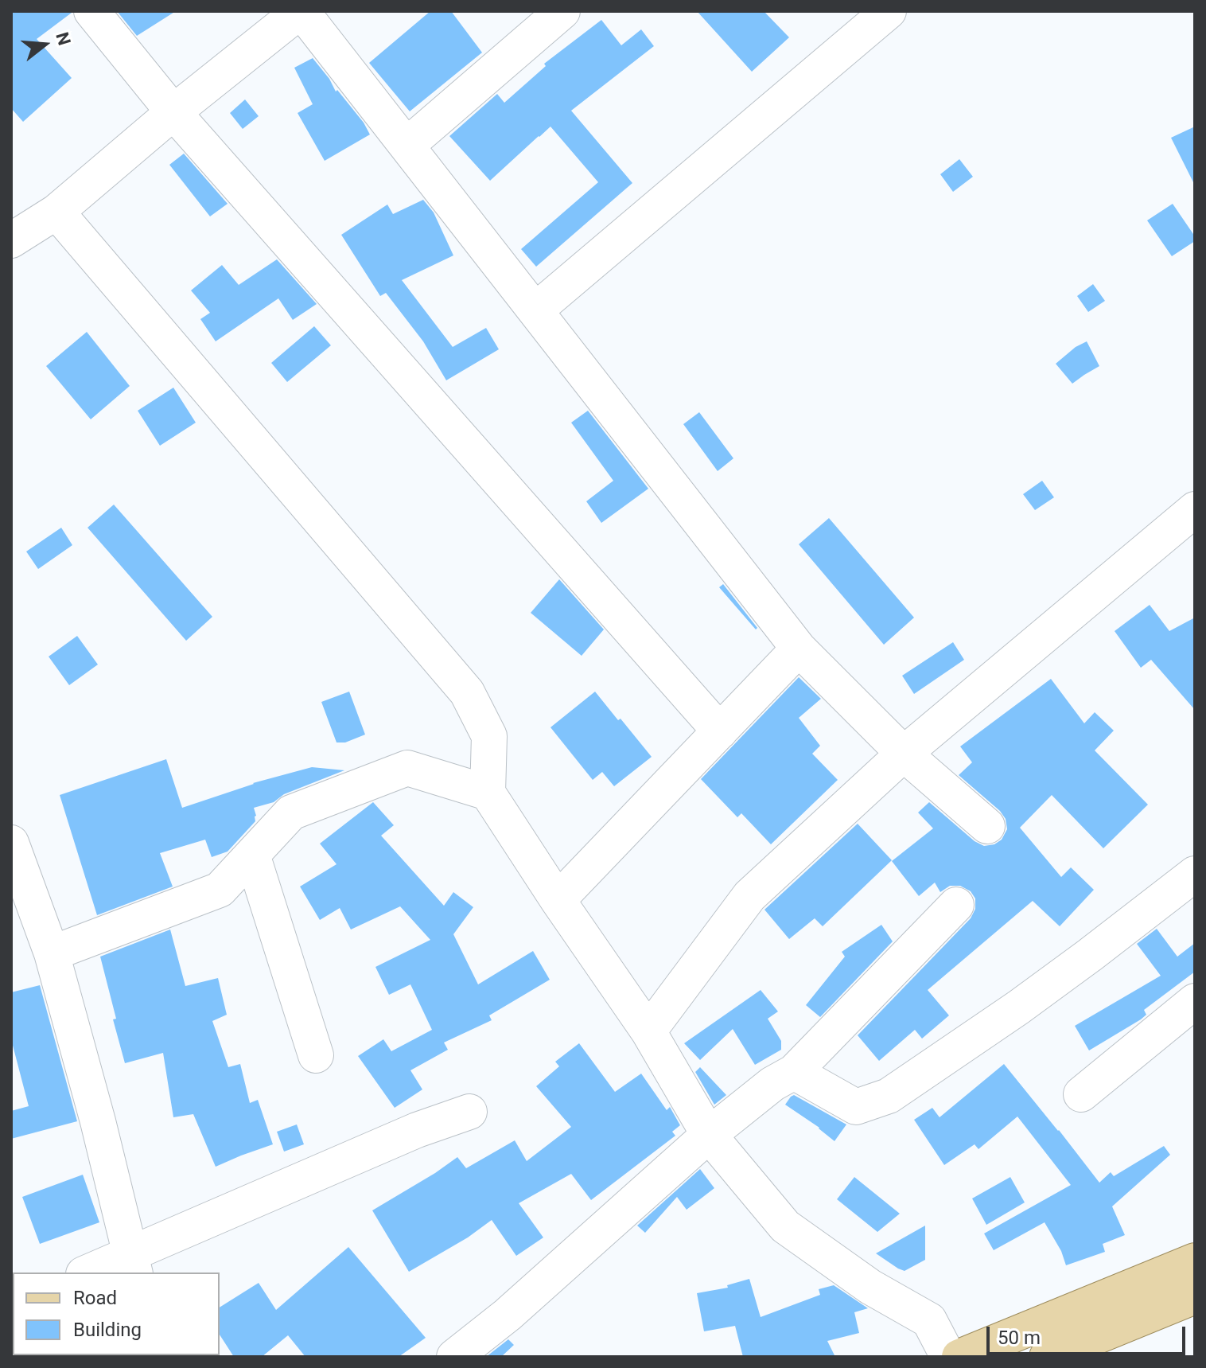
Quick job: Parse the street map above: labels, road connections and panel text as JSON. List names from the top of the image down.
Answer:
{
  "legend": ["Road", "Building"],
  "scale_bar": "50 m",
  "north": "right"
}
